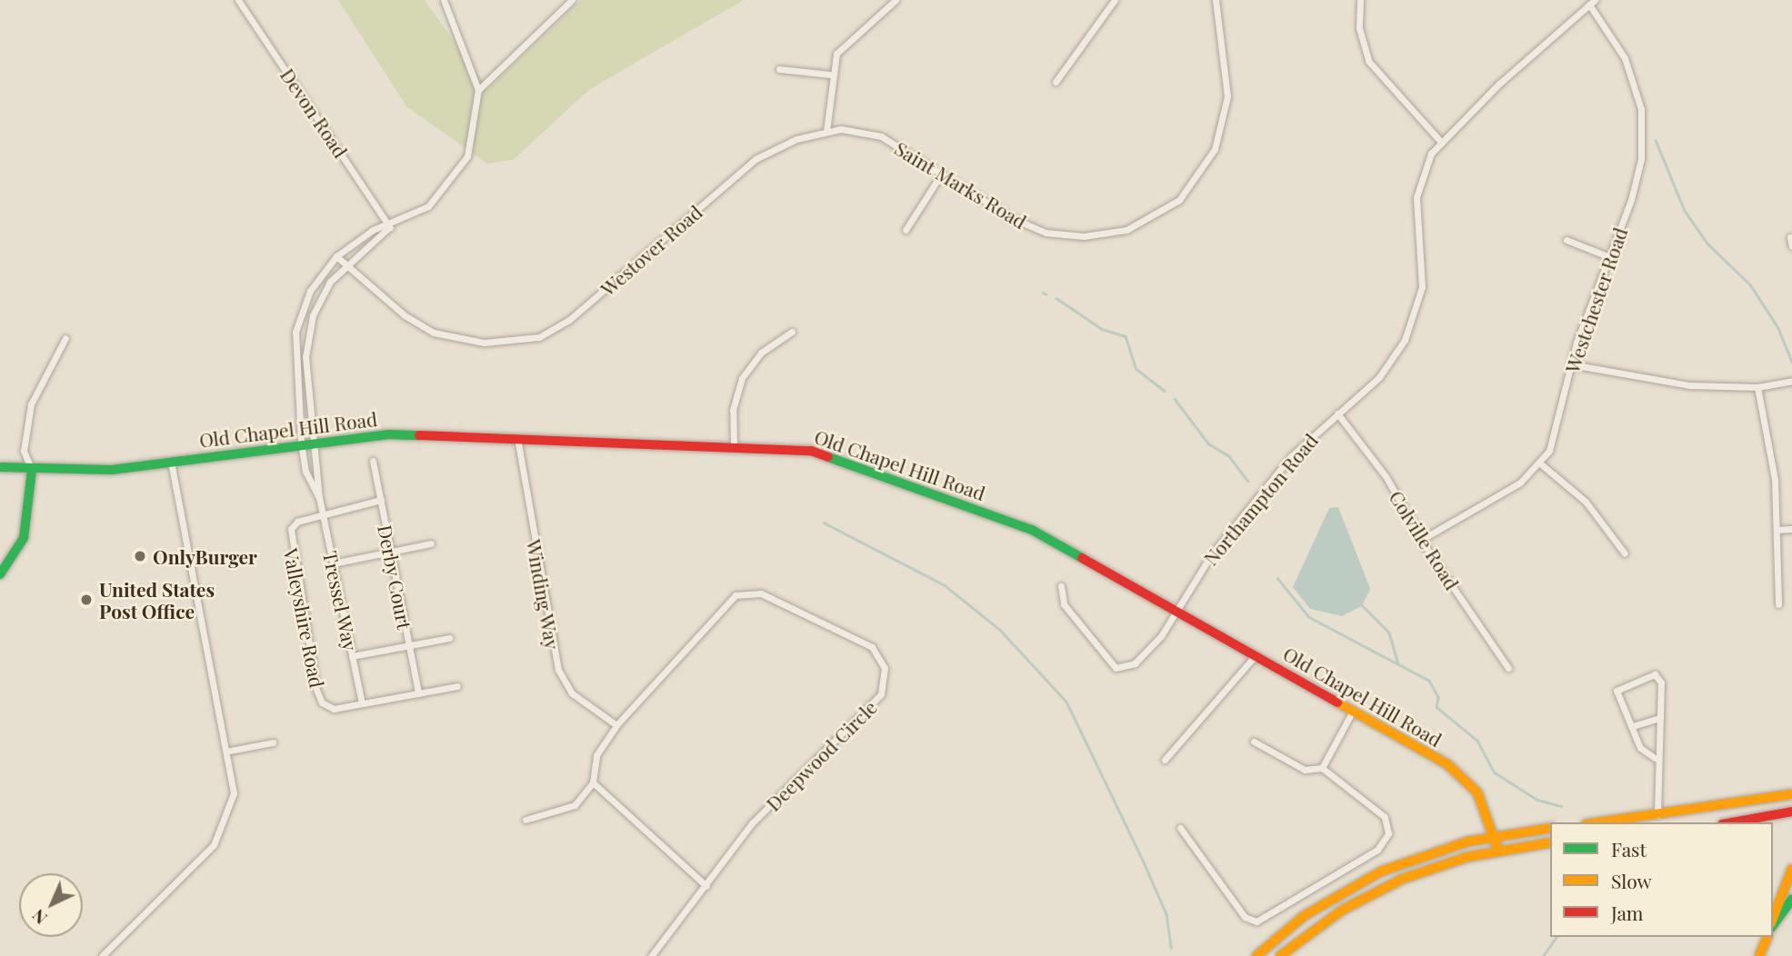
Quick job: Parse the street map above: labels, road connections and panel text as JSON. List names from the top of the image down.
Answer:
{
  "streets": {
    "street": [
      "Devon Road",
      "Saint Marks Road",
      "Westover Road",
      "Westchester Road",
      "Old Chapel Hill Road",
      "Northampton Road",
      "Colville Road",
      "Derby Court",
      "Winding Way",
      "Tressel Way",
      "Valleyshire Road",
      "Deepwood Circle"
    ]
  },
  "crossings": [
    ["Devon Road", "Tressel Way"],
    ["Saint Marks Road", "Westover Road"],
    ["Westover Road", "Tressel Way"],
    ["Westchester Road", "Northampton Road"],
    ["Westchester Road", "Colville Road"],
    ["Old Chapel Hill Road", "Northampton Road"],
    ["Old Chapel Hill Road", "Winding Way"],
    ["Old Chapel Hill Road", "Tressel Way"],
    ["Northampton Road", "Colville Road"],
    ["Derby Court", "Valleyshire Road"],
    ["Winding Way", "Deepwood Circle"],
    ["Tressel Way", "Valleyshire Road"]
  ],
  "places": ["OnlyBurger", "United States Post Office"],
  "legend": ["Fast", "Slow", "Jam"],
  "north": "bottom left"
}
